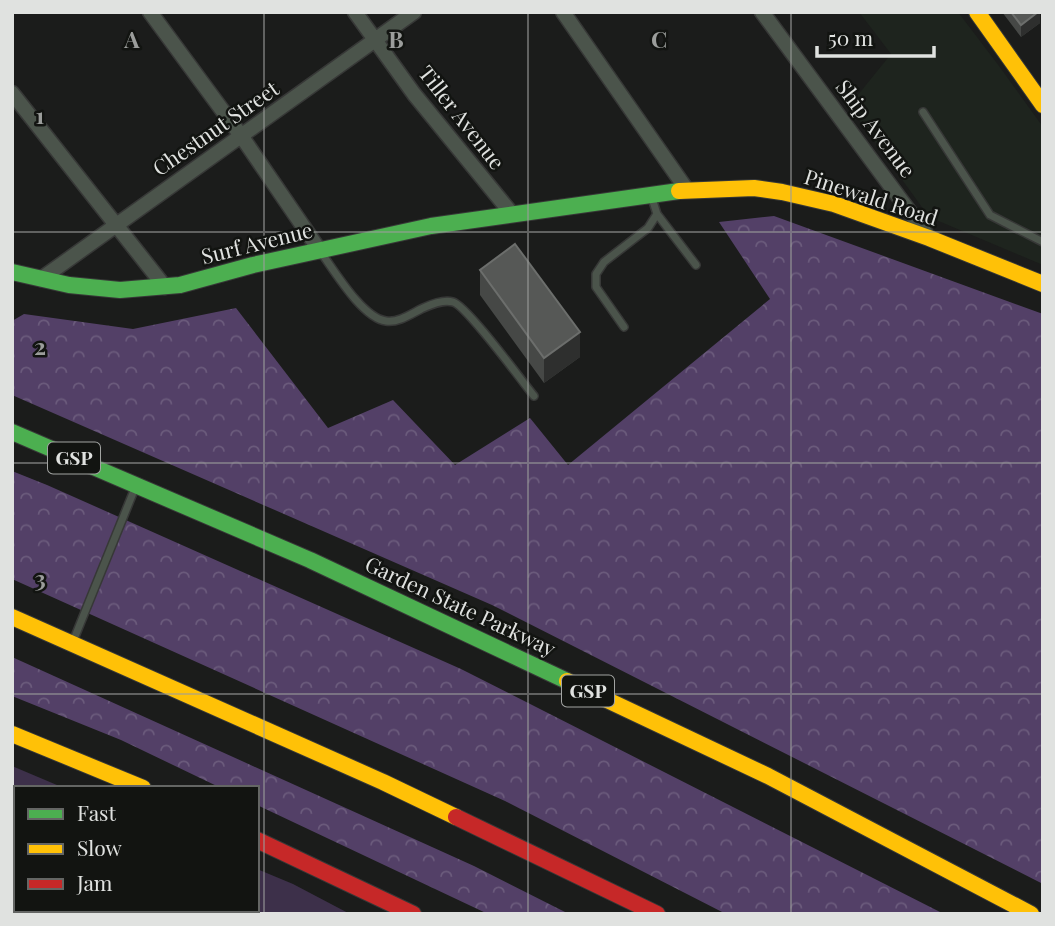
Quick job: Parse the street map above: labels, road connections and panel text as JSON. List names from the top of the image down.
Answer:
{
  "streets": {
    "main road": [
      "Pinewald Road",
      "Surf Avenue",
      "GSP",
      "Garden State Parkway"
    ],
    "street": ["Tiller Avenue", "Chestnut Street", "Ship Avenue"]
  },
  "crossings": [
    ["Tiller Avenue", "Chestnut Street"],
    ["Tiller Avenue", "Pinewald Road"],
    ["Tiller Avenue", "Surf Avenue"],
    ["Chestnut Street", "Surf Avenue"],
    ["Ship Avenue", "Pinewald Road"],
    ["Pinewald Road", "Surf Avenue"]
  ],
  "legend": ["Fast", "Slow", "Jam"],
  "scale_bar": "50 m",
  "grid": {
    "columns": ["A", "B", "C"],
    "rows": ["1", "2", "3"]
  }
}
